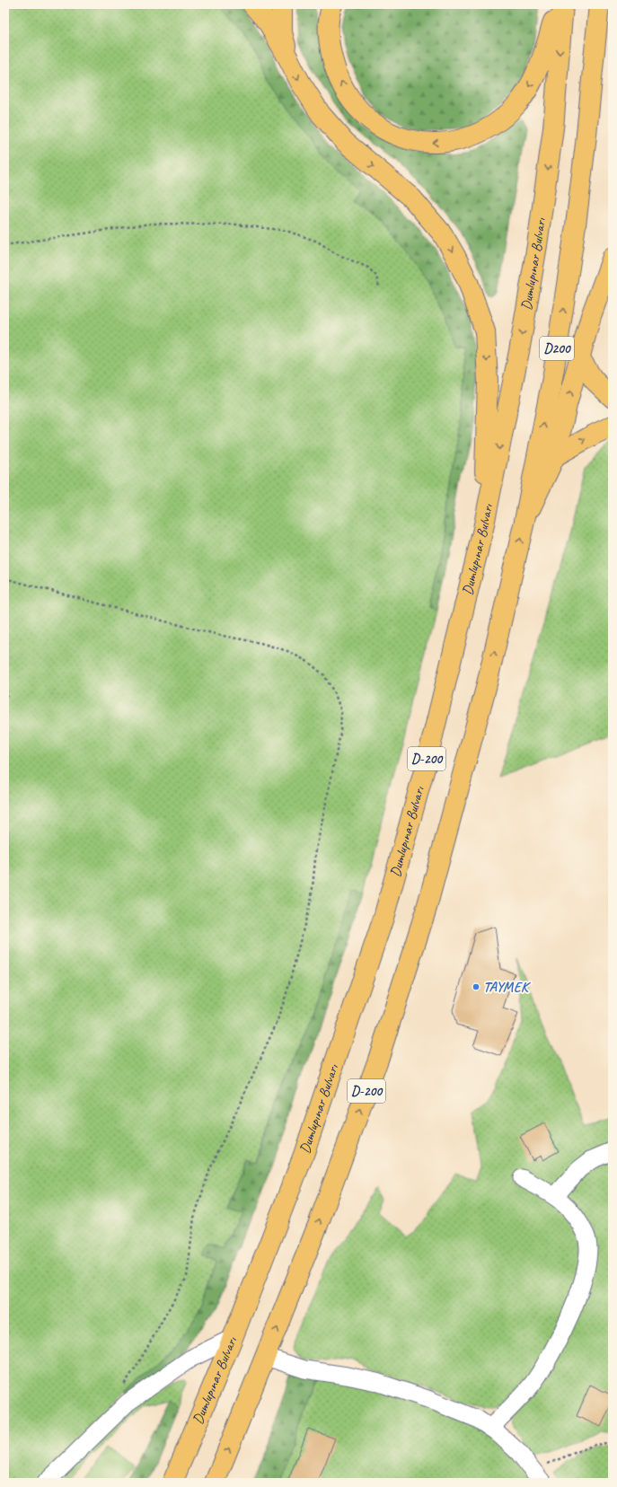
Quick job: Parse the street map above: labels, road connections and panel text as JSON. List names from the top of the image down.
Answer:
{
  "streets": {
    "main road": ["Dumlupınar Bulvarı", "D200", "D-200"]
  },
  "crossings": [
    ["D200", "D-200"]
  ],
  "places": ["TAYMEK"]
}
